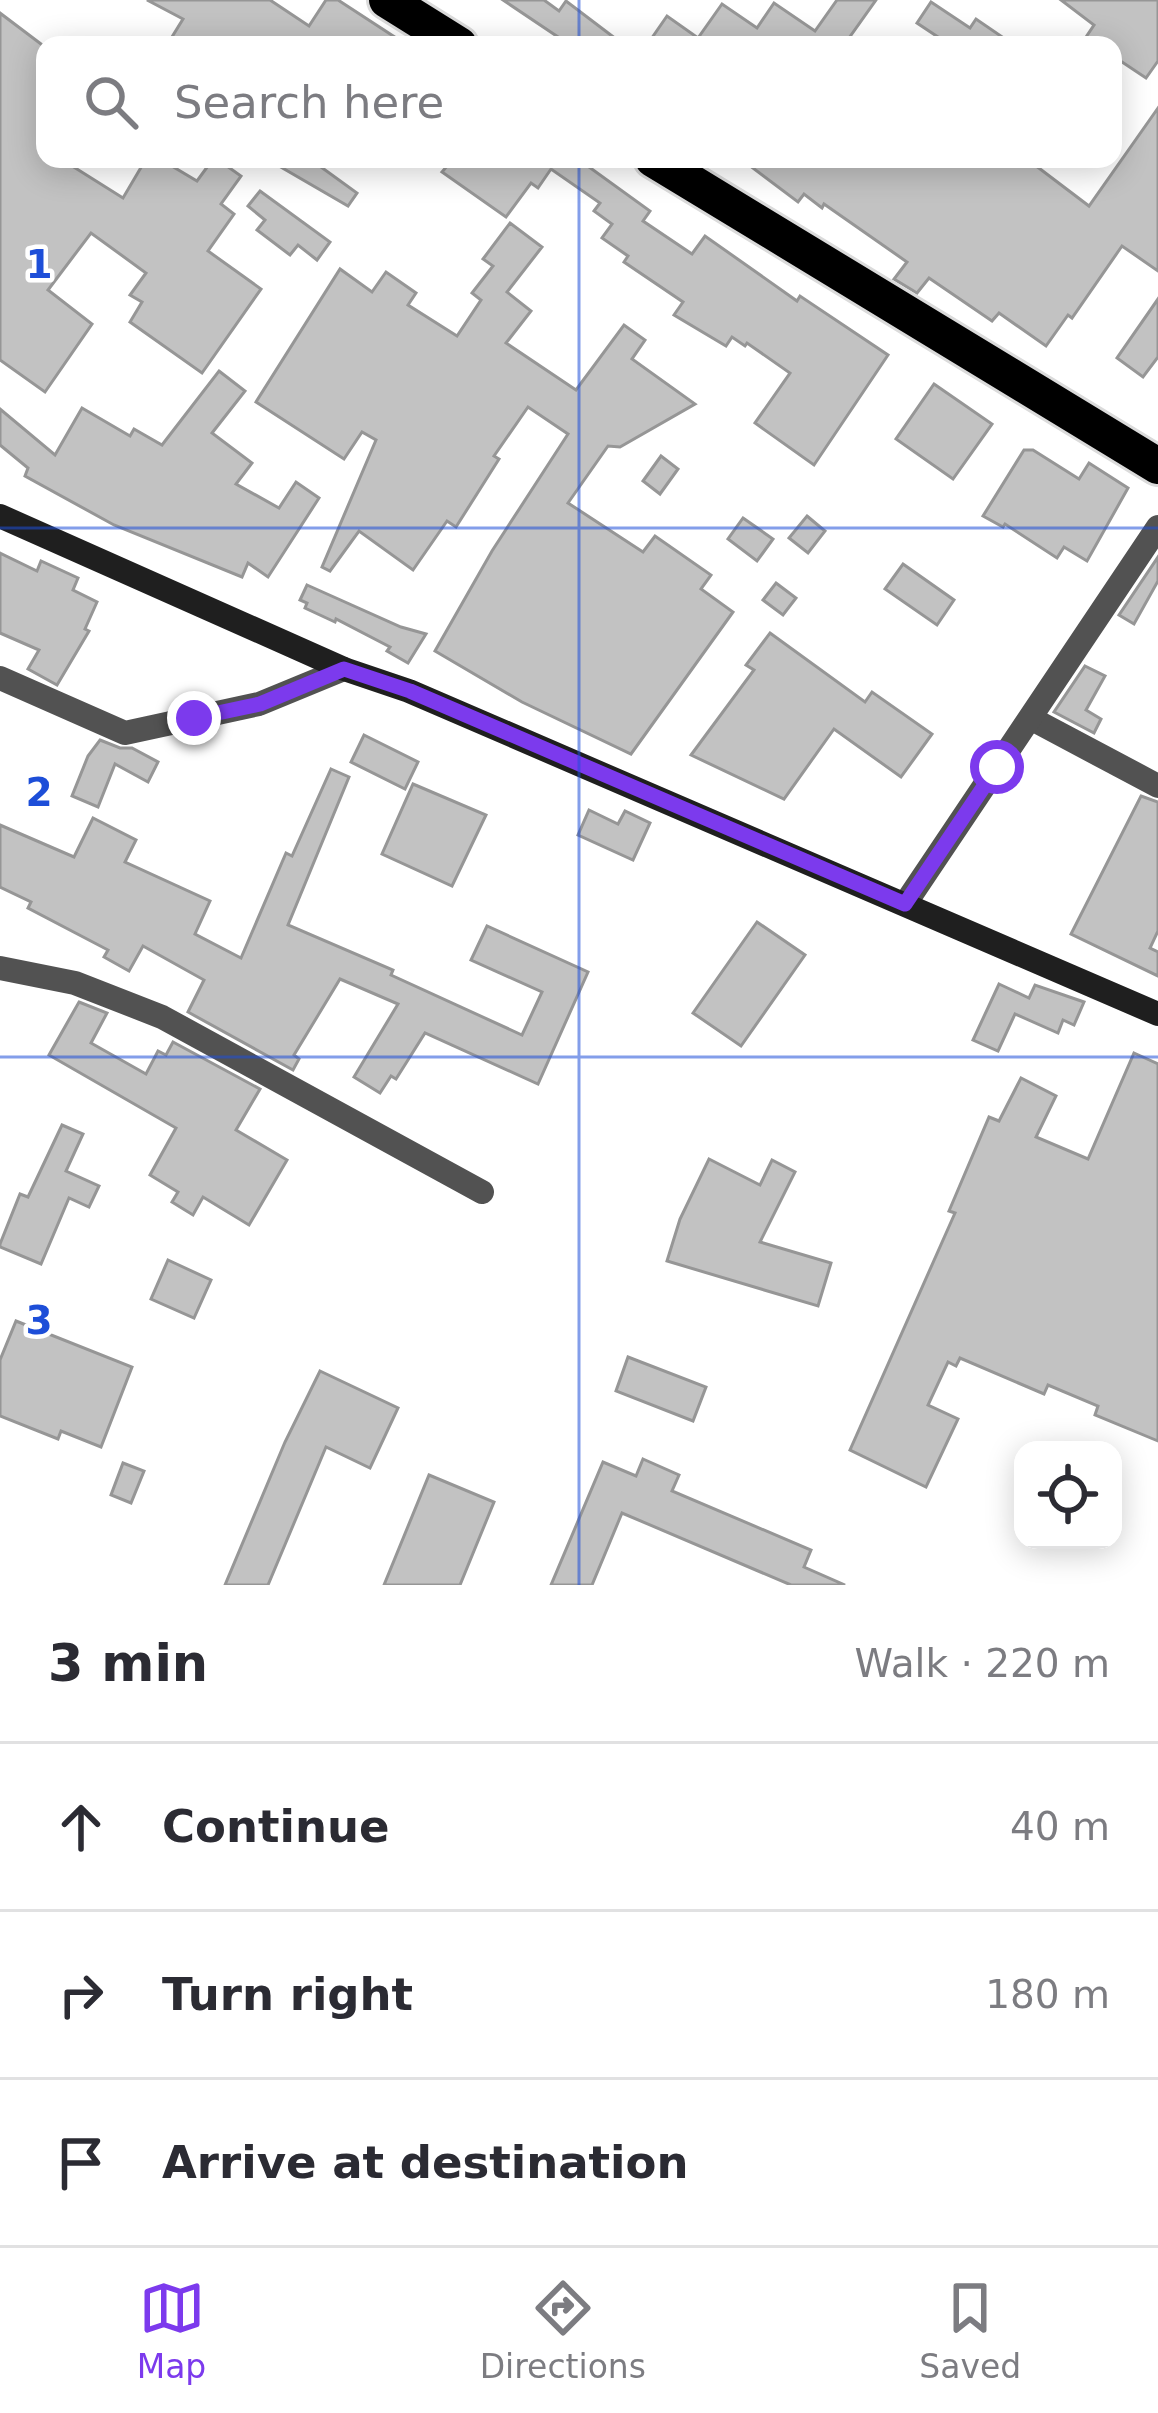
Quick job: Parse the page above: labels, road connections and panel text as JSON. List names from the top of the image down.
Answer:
{
  "page": {
    "search": "Search here",
    "heading": ["3 min", "Walk · 220 m"],
    "list": [
      ["Continue", "40 m"],
      ["Turn right", "180 m"],
      "Arrive at destination"
    ],
    "nav": ["Map", "Directions", "Saved"]
  },
  "grid": {
    "rows": ["1", "2", "3"]
  }
}
